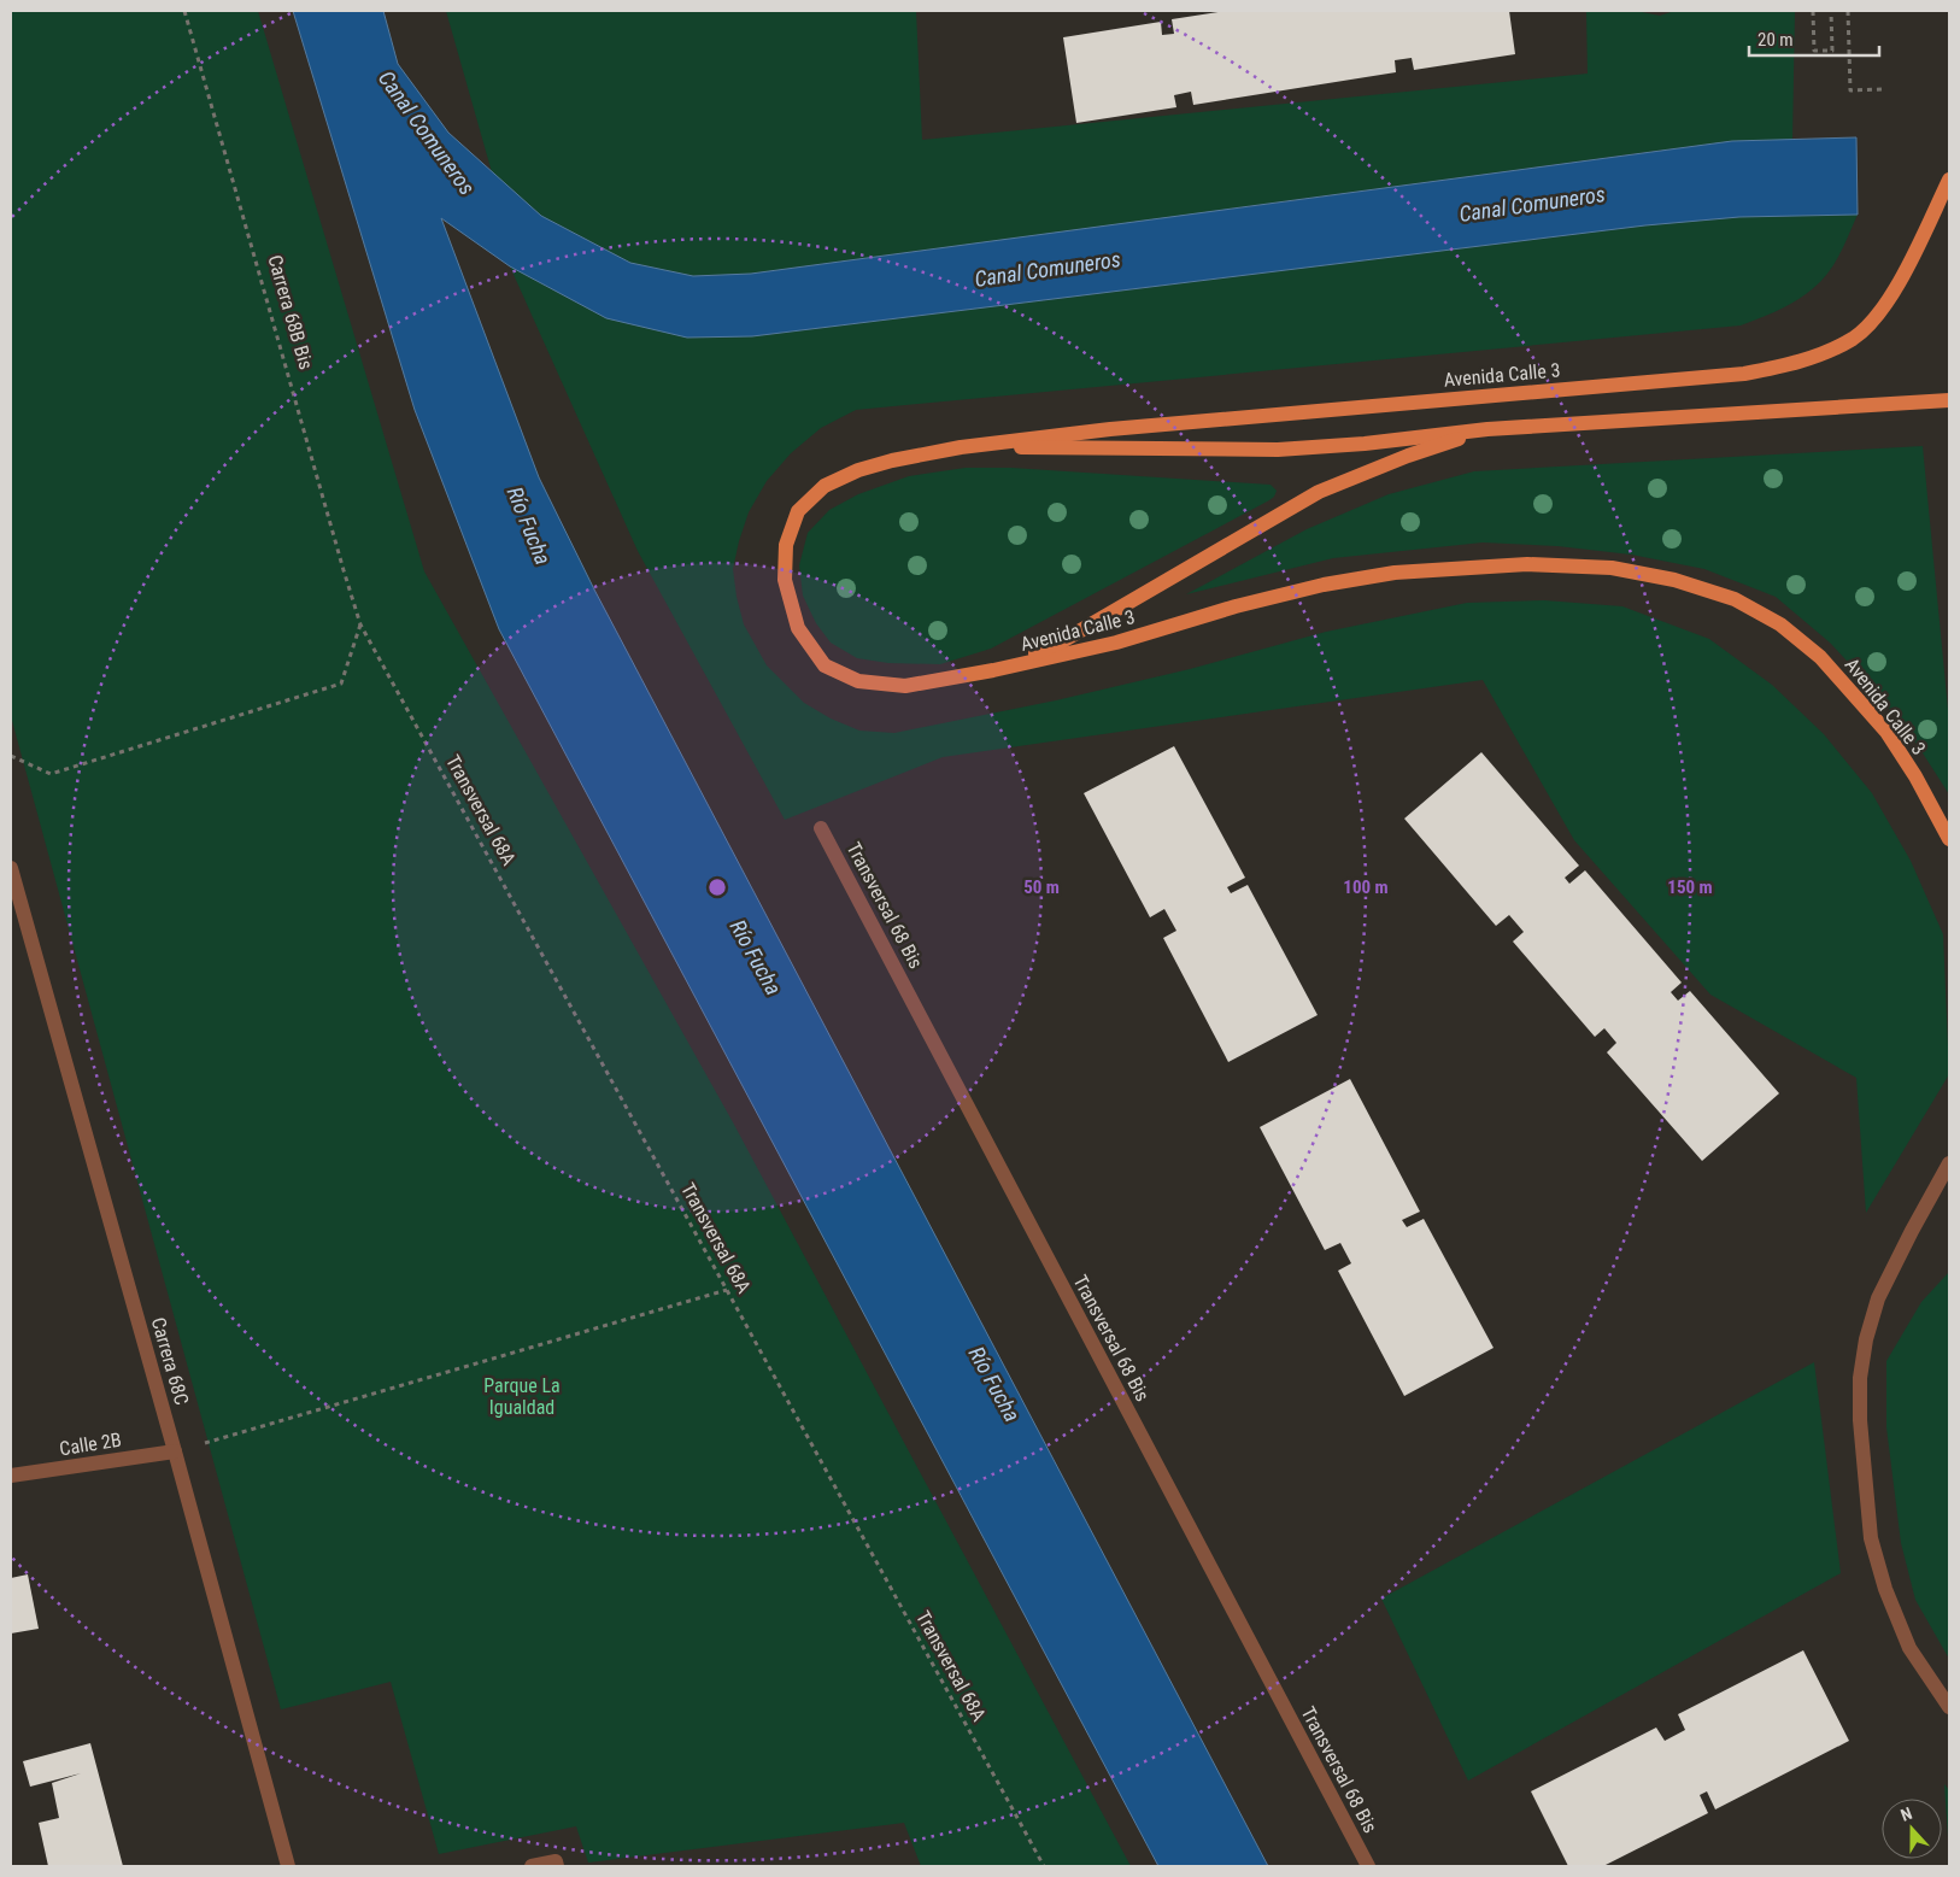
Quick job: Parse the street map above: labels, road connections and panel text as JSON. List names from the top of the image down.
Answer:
{
  "streets": {
    "main road": ["Avenida Calle 3"],
    "street": ["Transversal 68 Bis", "Carrera 68C", "Calle 2B"],
    "path": ["Carrera 68B Bis", "Transversal 68A"]
  },
  "crossings": [
    ["Carrera 68B Bis", "Transversal 68A"],
    ["Carrera 68C", "Calle 2B"]
  ],
  "water": ["Canal Comuneros", "Río Fucha"],
  "parks": ["Parque La Igualdad"],
  "scale_bar": "20 m",
  "north": "top",
  "rings": ["50 m", "100 m", "150 m"]
}
